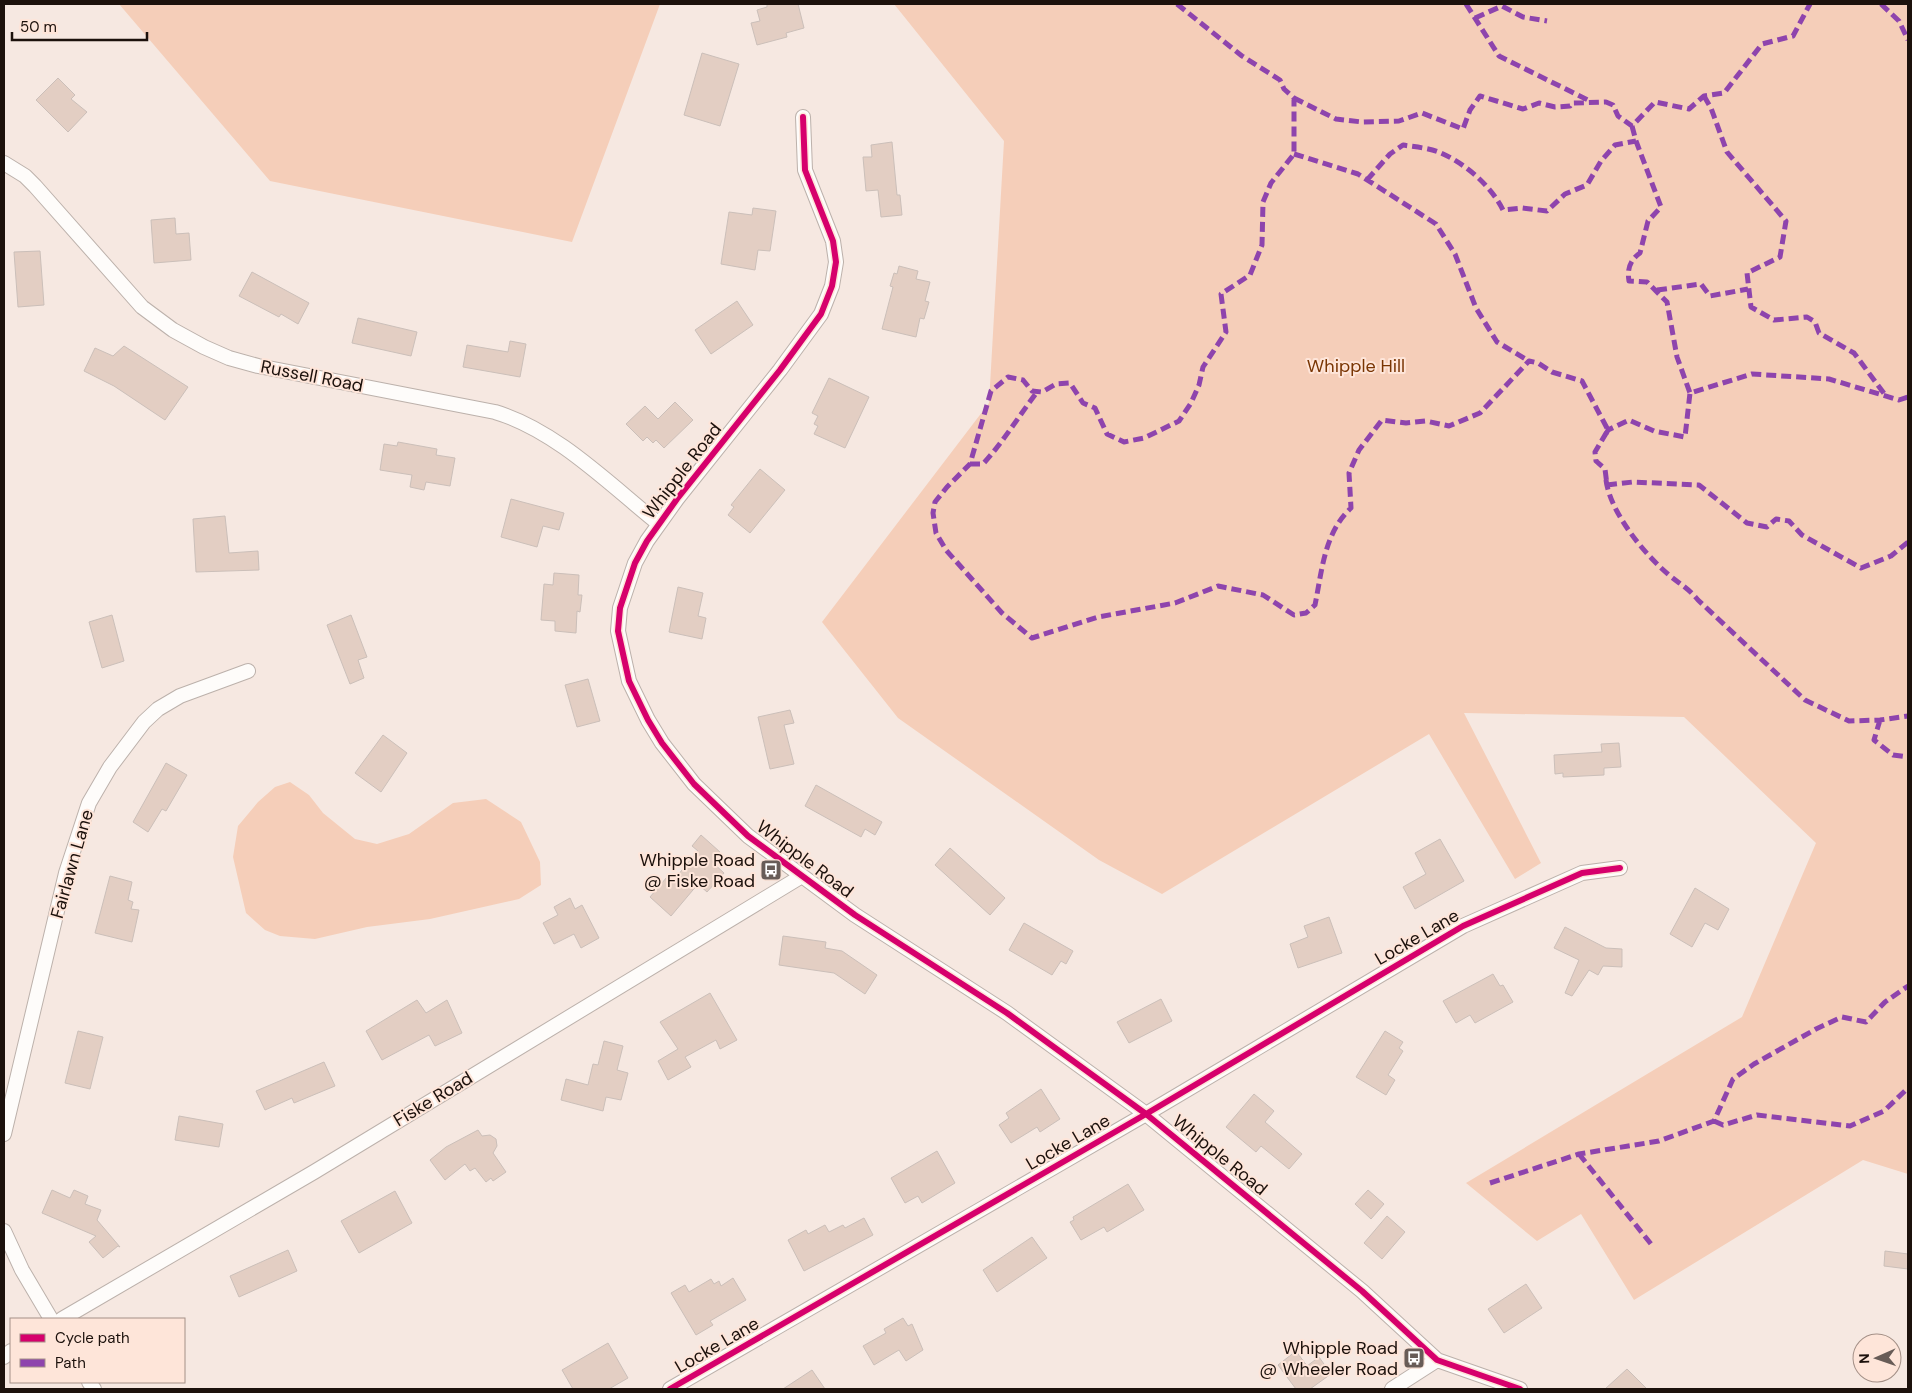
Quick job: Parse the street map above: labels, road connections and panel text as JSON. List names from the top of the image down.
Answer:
{
  "streets": {
    "street": [
      "Russell Road",
      "Whipple Road",
      "Fairlawn Lane",
      "Locke Lane",
      "Fiske Road"
    ]
  },
  "crossings": [
    ["Russell Road", "Whipple Road"],
    ["Whipple Road", "Locke Lane"],
    ["Whipple Road", "Fiske Road"]
  ],
  "parks": ["Whipple Hill"],
  "places": {
    "bus stop": ["Whipple Road @ Fiske Road", "Whipple Road @ Wheeler Road"]
  },
  "legend": ["Cycle path", "Path"],
  "scale_bar": "50 m",
  "north": "left"
}
